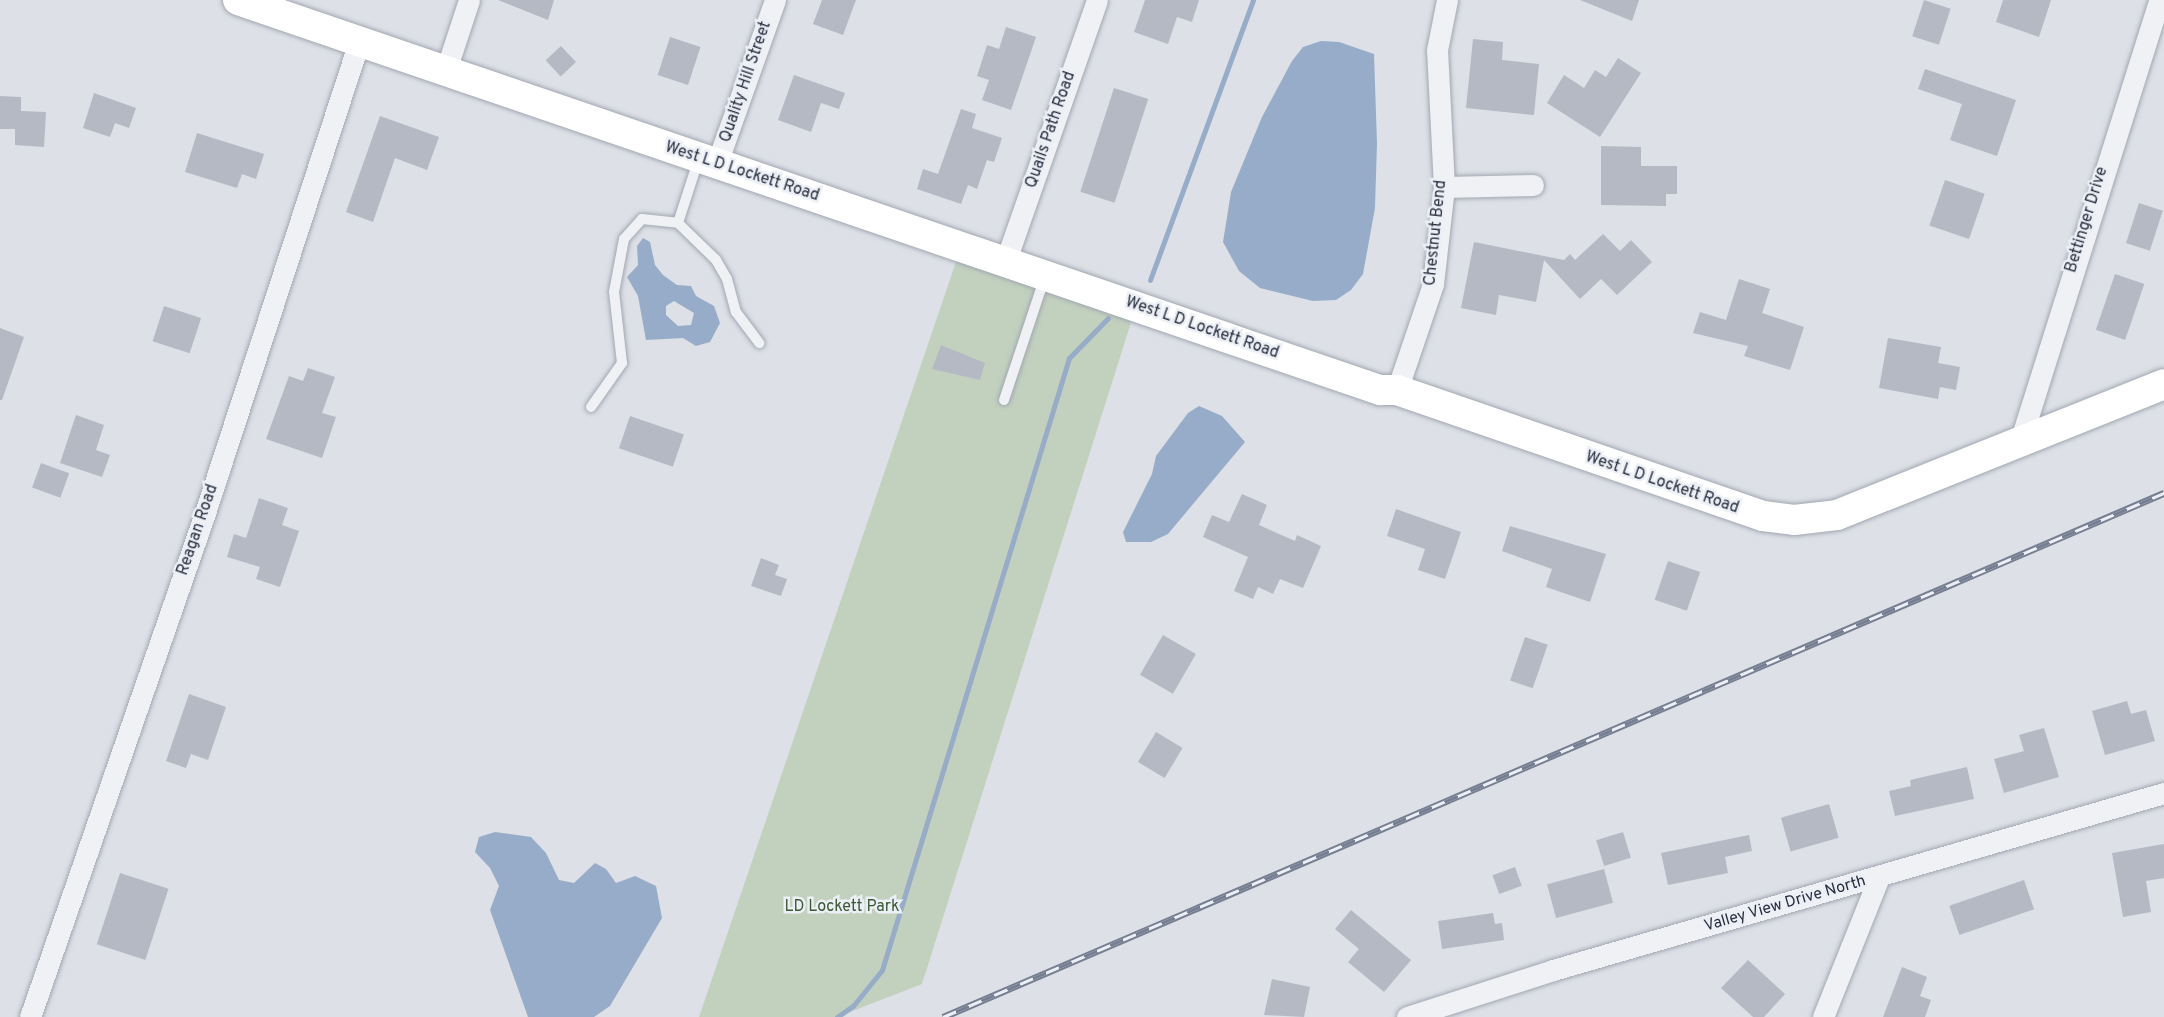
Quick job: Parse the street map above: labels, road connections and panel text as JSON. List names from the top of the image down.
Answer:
{
  "streets": {
    "main road": ["West L D Lockett Road"],
    "street": [
      "Quality Hill Street",
      "Quails Path Road",
      "Bettinger Drive",
      "Chestnut Bend",
      "Reagan Road",
      "Valley View Drive North"
    ]
  },
  "crossings": [
    ["Quality Hill Street", "West L D Lockett Road"],
    ["Quails Path Road", "West L D Lockett Road"],
    ["West L D Lockett Road", "Bettinger Drive"],
    ["West L D Lockett Road", "Chestnut Bend"],
    ["West L D Lockett Road", "Reagan Road"]
  ],
  "parks": ["LD Lockett Park"]
}
